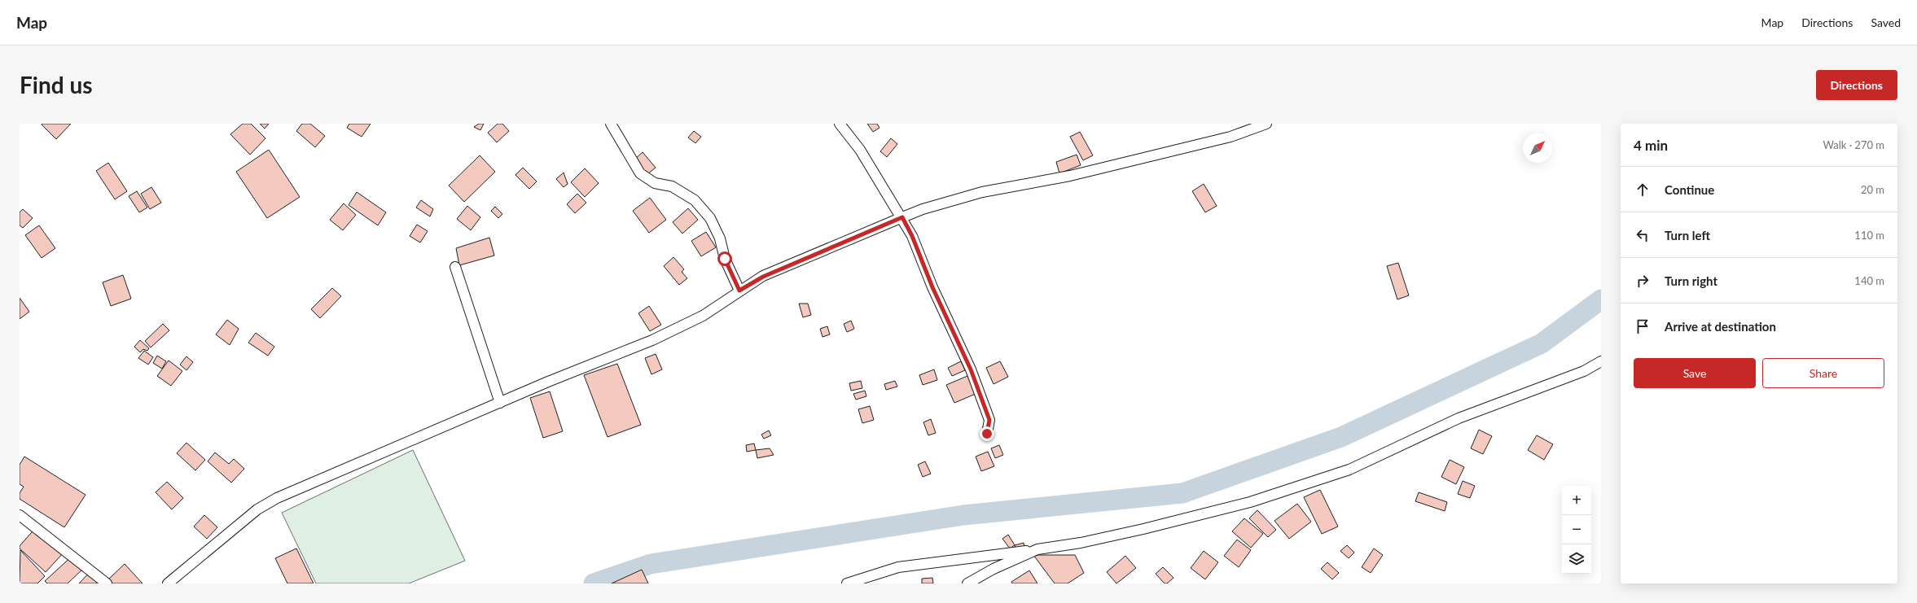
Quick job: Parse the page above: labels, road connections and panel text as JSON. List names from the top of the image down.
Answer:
{
  "north": "top right",
  "page": {
    "header": "Map",
    "nav": ["Map", "Directions", "Saved"],
    "buttons": [
      "Directions",
      ["Save", "Share"]
    ],
    "title": "Find us",
    "heading": ["4 min", "Walk · 270 m"],
    "list": [
      ["Continue", "20 m"],
      ["Turn left", "110 m"],
      ["Turn right", "140 m"],
      "Arrive at destination"
    ],
    "map_buttons": ["+", "−"]
  }
}
